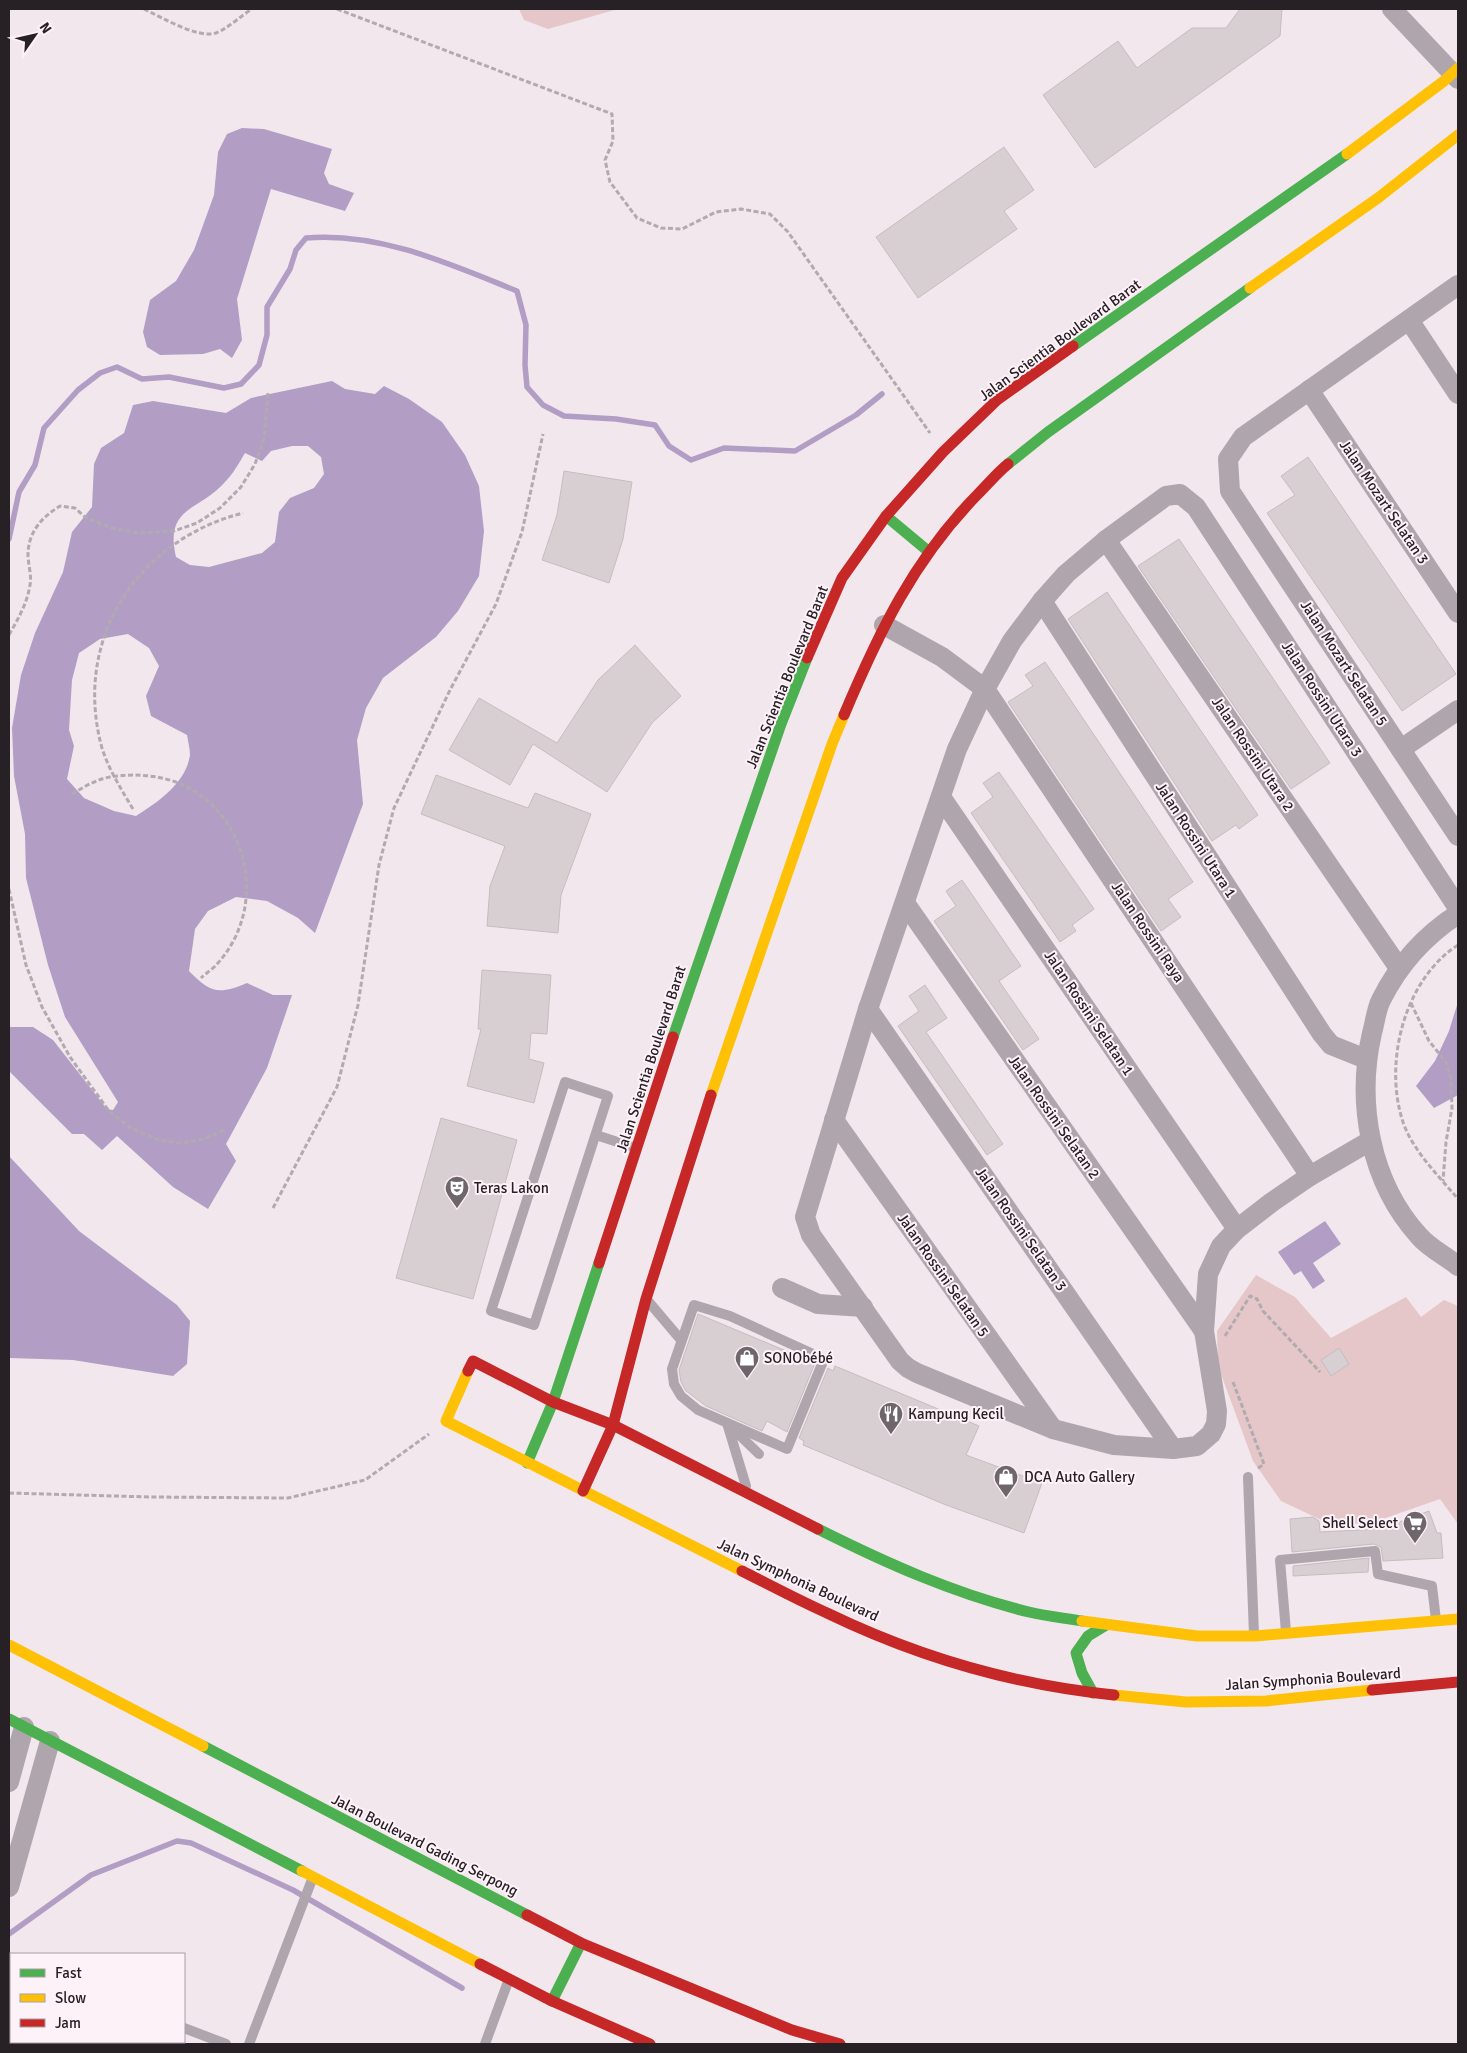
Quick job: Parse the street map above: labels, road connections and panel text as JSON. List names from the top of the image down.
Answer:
{
  "streets": {
    "street": [
      "Jalan Scientia Boulevard Barat",
      "Jalan Mozart Selatan 3",
      "Jalan Mozart Selatan 5",
      "Jalan Rossini Utara 3",
      "Jalan Rossini Utara 2",
      "Jalan Rossini Utara 1",
      "Jalan Rossini Raya",
      "Jalan Rossini Selatan 1",
      "Jalan Rossini Selatan 2",
      "Jalan Rossini Selatan 3",
      "Jalan Rossini Selatan 5",
      "Jalan Symphonia Boulevard",
      "Jalan Boulevard Gading Serpong"
    ]
  },
  "crossings": [
    ["Jalan Scientia Boulevard Barat", "Jalan Symphonia Boulevard"],
    ["Jalan Mozart Selatan 3", "Jalan Mozart Selatan 5"],
    ["Jalan Rossini Utara 3", "Jalan Rossini Utara 2"]
  ],
  "places": {
    "theatre": ["Teras Lakon"],
    "shop": ["SONObébé", "DCA Auto Gallery"],
    "restaurant": ["Kampung Kecil"],
    "supermarket": ["Shell Select"]
  },
  "legend": ["Fast", "Slow", "Jam"],
  "north": "top right"
}
